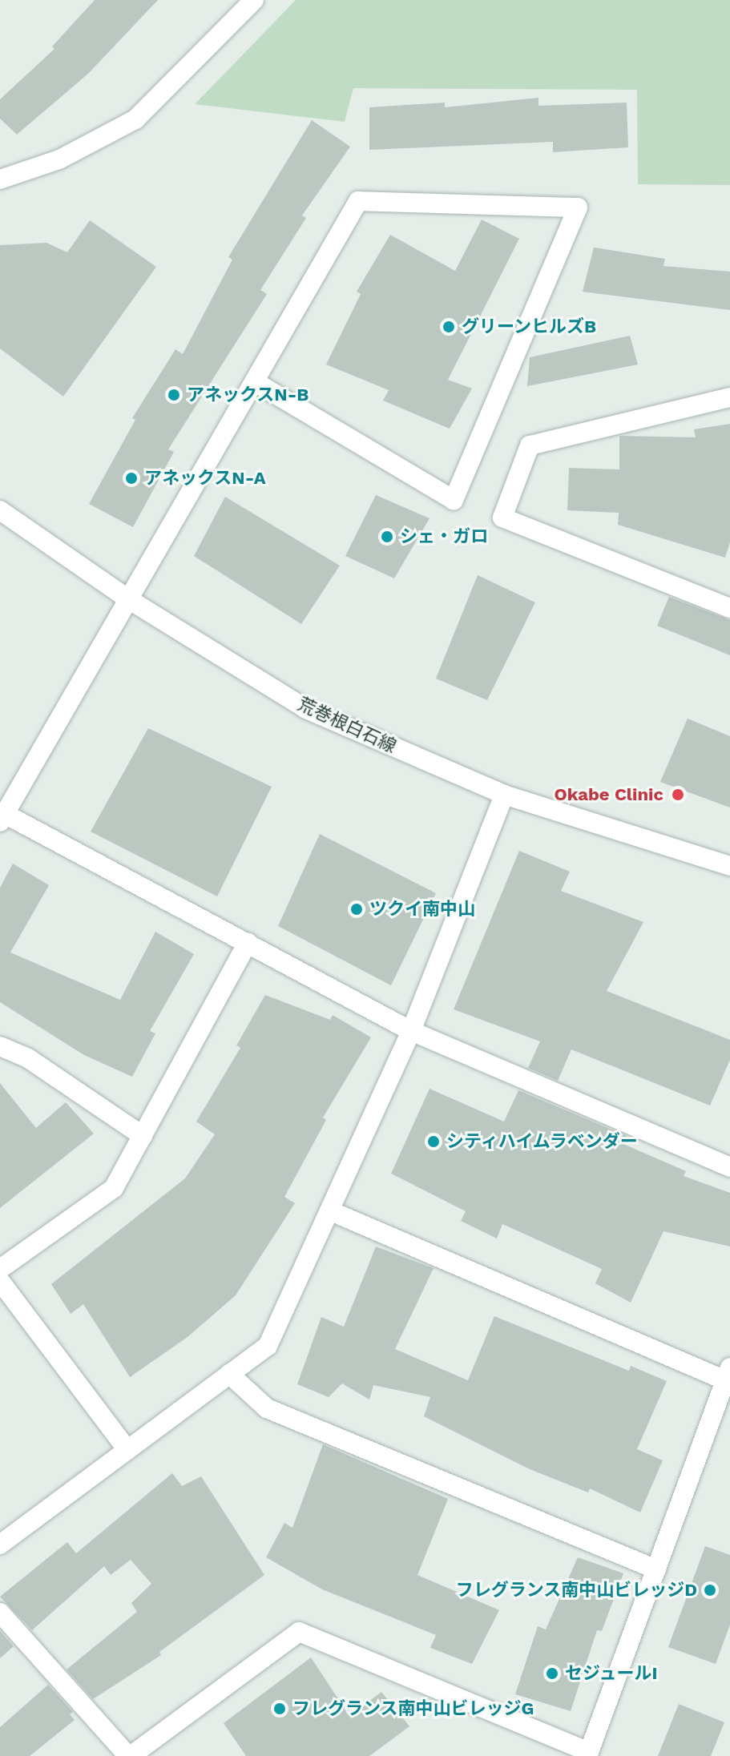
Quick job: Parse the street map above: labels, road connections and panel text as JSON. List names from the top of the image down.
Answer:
{
  "streets": {
    "street": ["荒巻根白石線"]
  },
  "places": [
    "グリーンヒルズB",
    "アネックスN-B",
    "アネックスN-A",
    "シェ・ガロ",
    "Okabe Clinic",
    "ツクイ南中山",
    "シティハイムラベンダー",
    "フレグランス南中山ビレッジD",
    "セジュールI",
    "フレグランス南中山ビレッジG"
  ]
}
